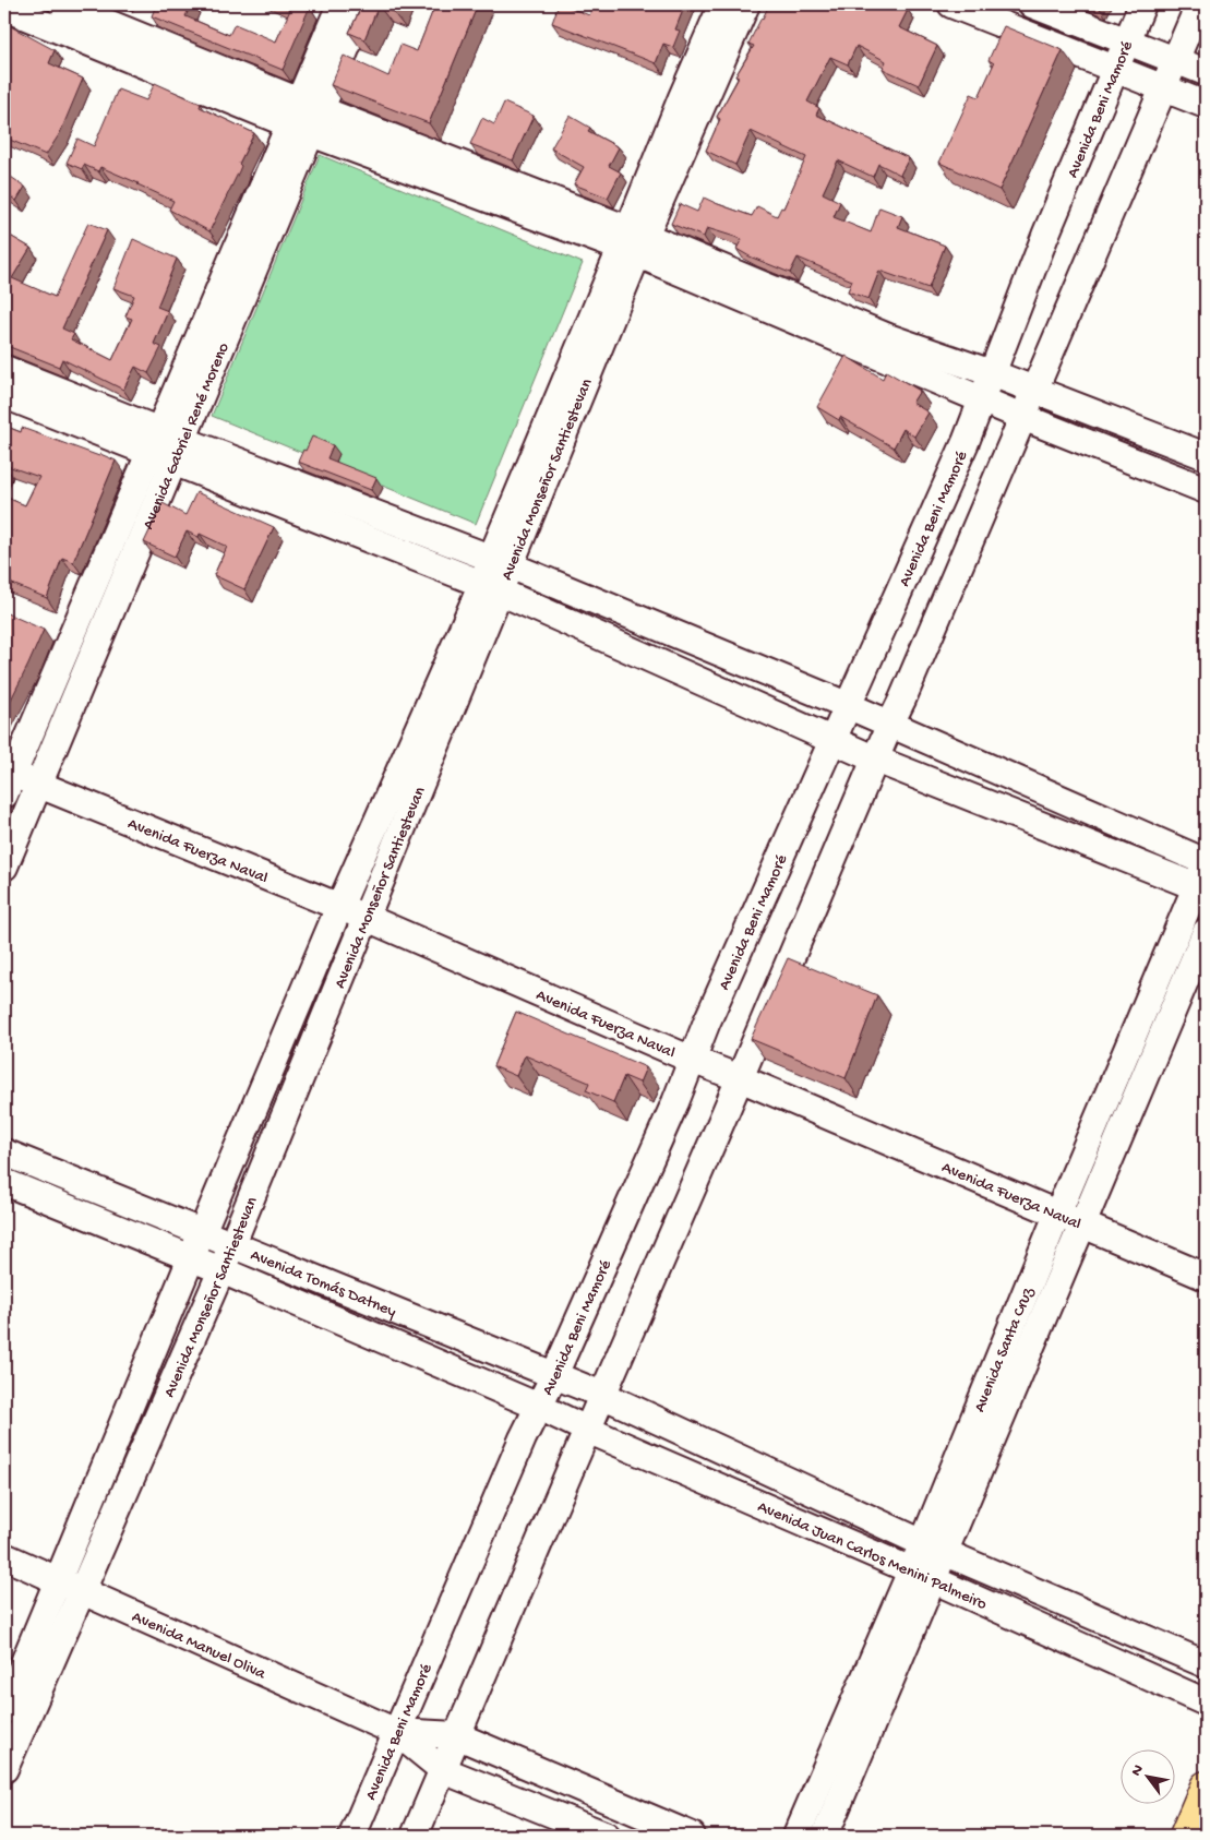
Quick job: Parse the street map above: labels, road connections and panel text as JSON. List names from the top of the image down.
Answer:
{
  "streets": {
    "street": [
      "Avenida Beni Mamoré",
      "Avenida Gabriel René Moreno",
      "Avenida Monseñor Santiestevan",
      "Avenida Fuerza Naval",
      "Avenida Tomás Datney",
      "Avenida Santa Cruz",
      "Avenida Juan Carlos Menini Palmeiro",
      "Avenida Manuel Oliva"
    ]
  },
  "crossings": [
    ["Avenida Beni Mamoré", "Avenida Fuerza Naval"],
    ["Avenida Beni Mamoré", "Avenida Tomás Datney"],
    ["Avenida Beni Mamoré", "Avenida Juan Carlos Menini Palmeiro"],
    ["Avenida Beni Mamoré", "Avenida Manuel Oliva"],
    ["Avenida Gabriel René Moreno", "Avenida Fuerza Naval"],
    ["Avenida Monseñor Santiestevan", "Avenida Fuerza Naval"],
    ["Avenida Monseñor Santiestevan", "Avenida Tomás Datney"],
    ["Avenida Monseñor Santiestevan", "Avenida Manuel Oliva"],
    ["Avenida Fuerza Naval", "Avenida Santa Cruz"],
    ["Avenida Tomás Datney", "Avenida Juan Carlos Menini Palmeiro"],
    ["Avenida Santa Cruz", "Avenida Juan Carlos Menini Palmeiro"]
  ],
  "north": "top left"
}
